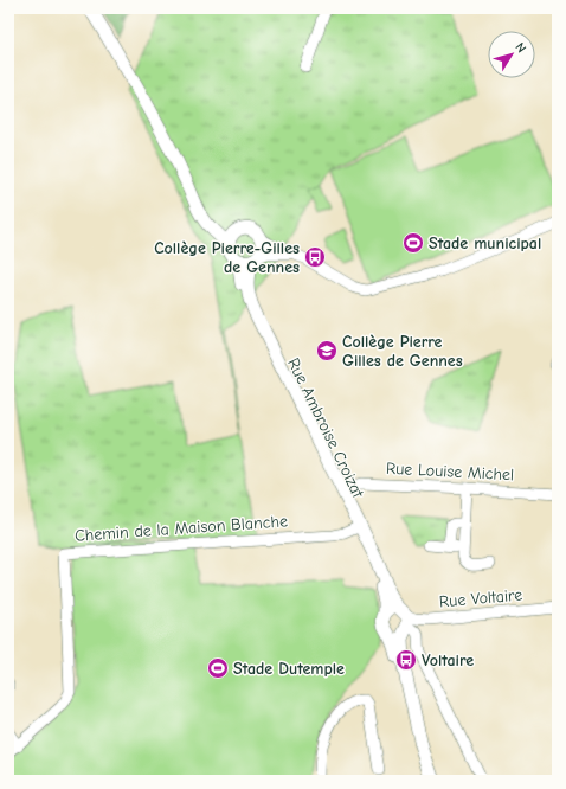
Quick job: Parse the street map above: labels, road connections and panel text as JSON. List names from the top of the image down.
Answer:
{
  "streets": {
    "main road": ["Rue Ambroise Croizat"],
    "street": ["Rue Louise Michel", "Chemin de la Maison Blanche", "Rue Voltaire"]
  },
  "crossings": [
    ["Rue Ambroise Croizat", "Rue Louise Michel"],
    ["Rue Ambroise Croizat", "Chemin de la Maison Blanche"],
    ["Rue Ambroise Croizat", "Rue Voltaire"]
  ],
  "places": {
    "sports": ["Stade municipal", "Stade Dutemple"],
    "bus stop": ["Collège Pierre-Gilles de Gennes", "Voltaire"],
    "school or university": ["Collège Pierre Gilles de Gennes"]
  },
  "north": "top right"
}
